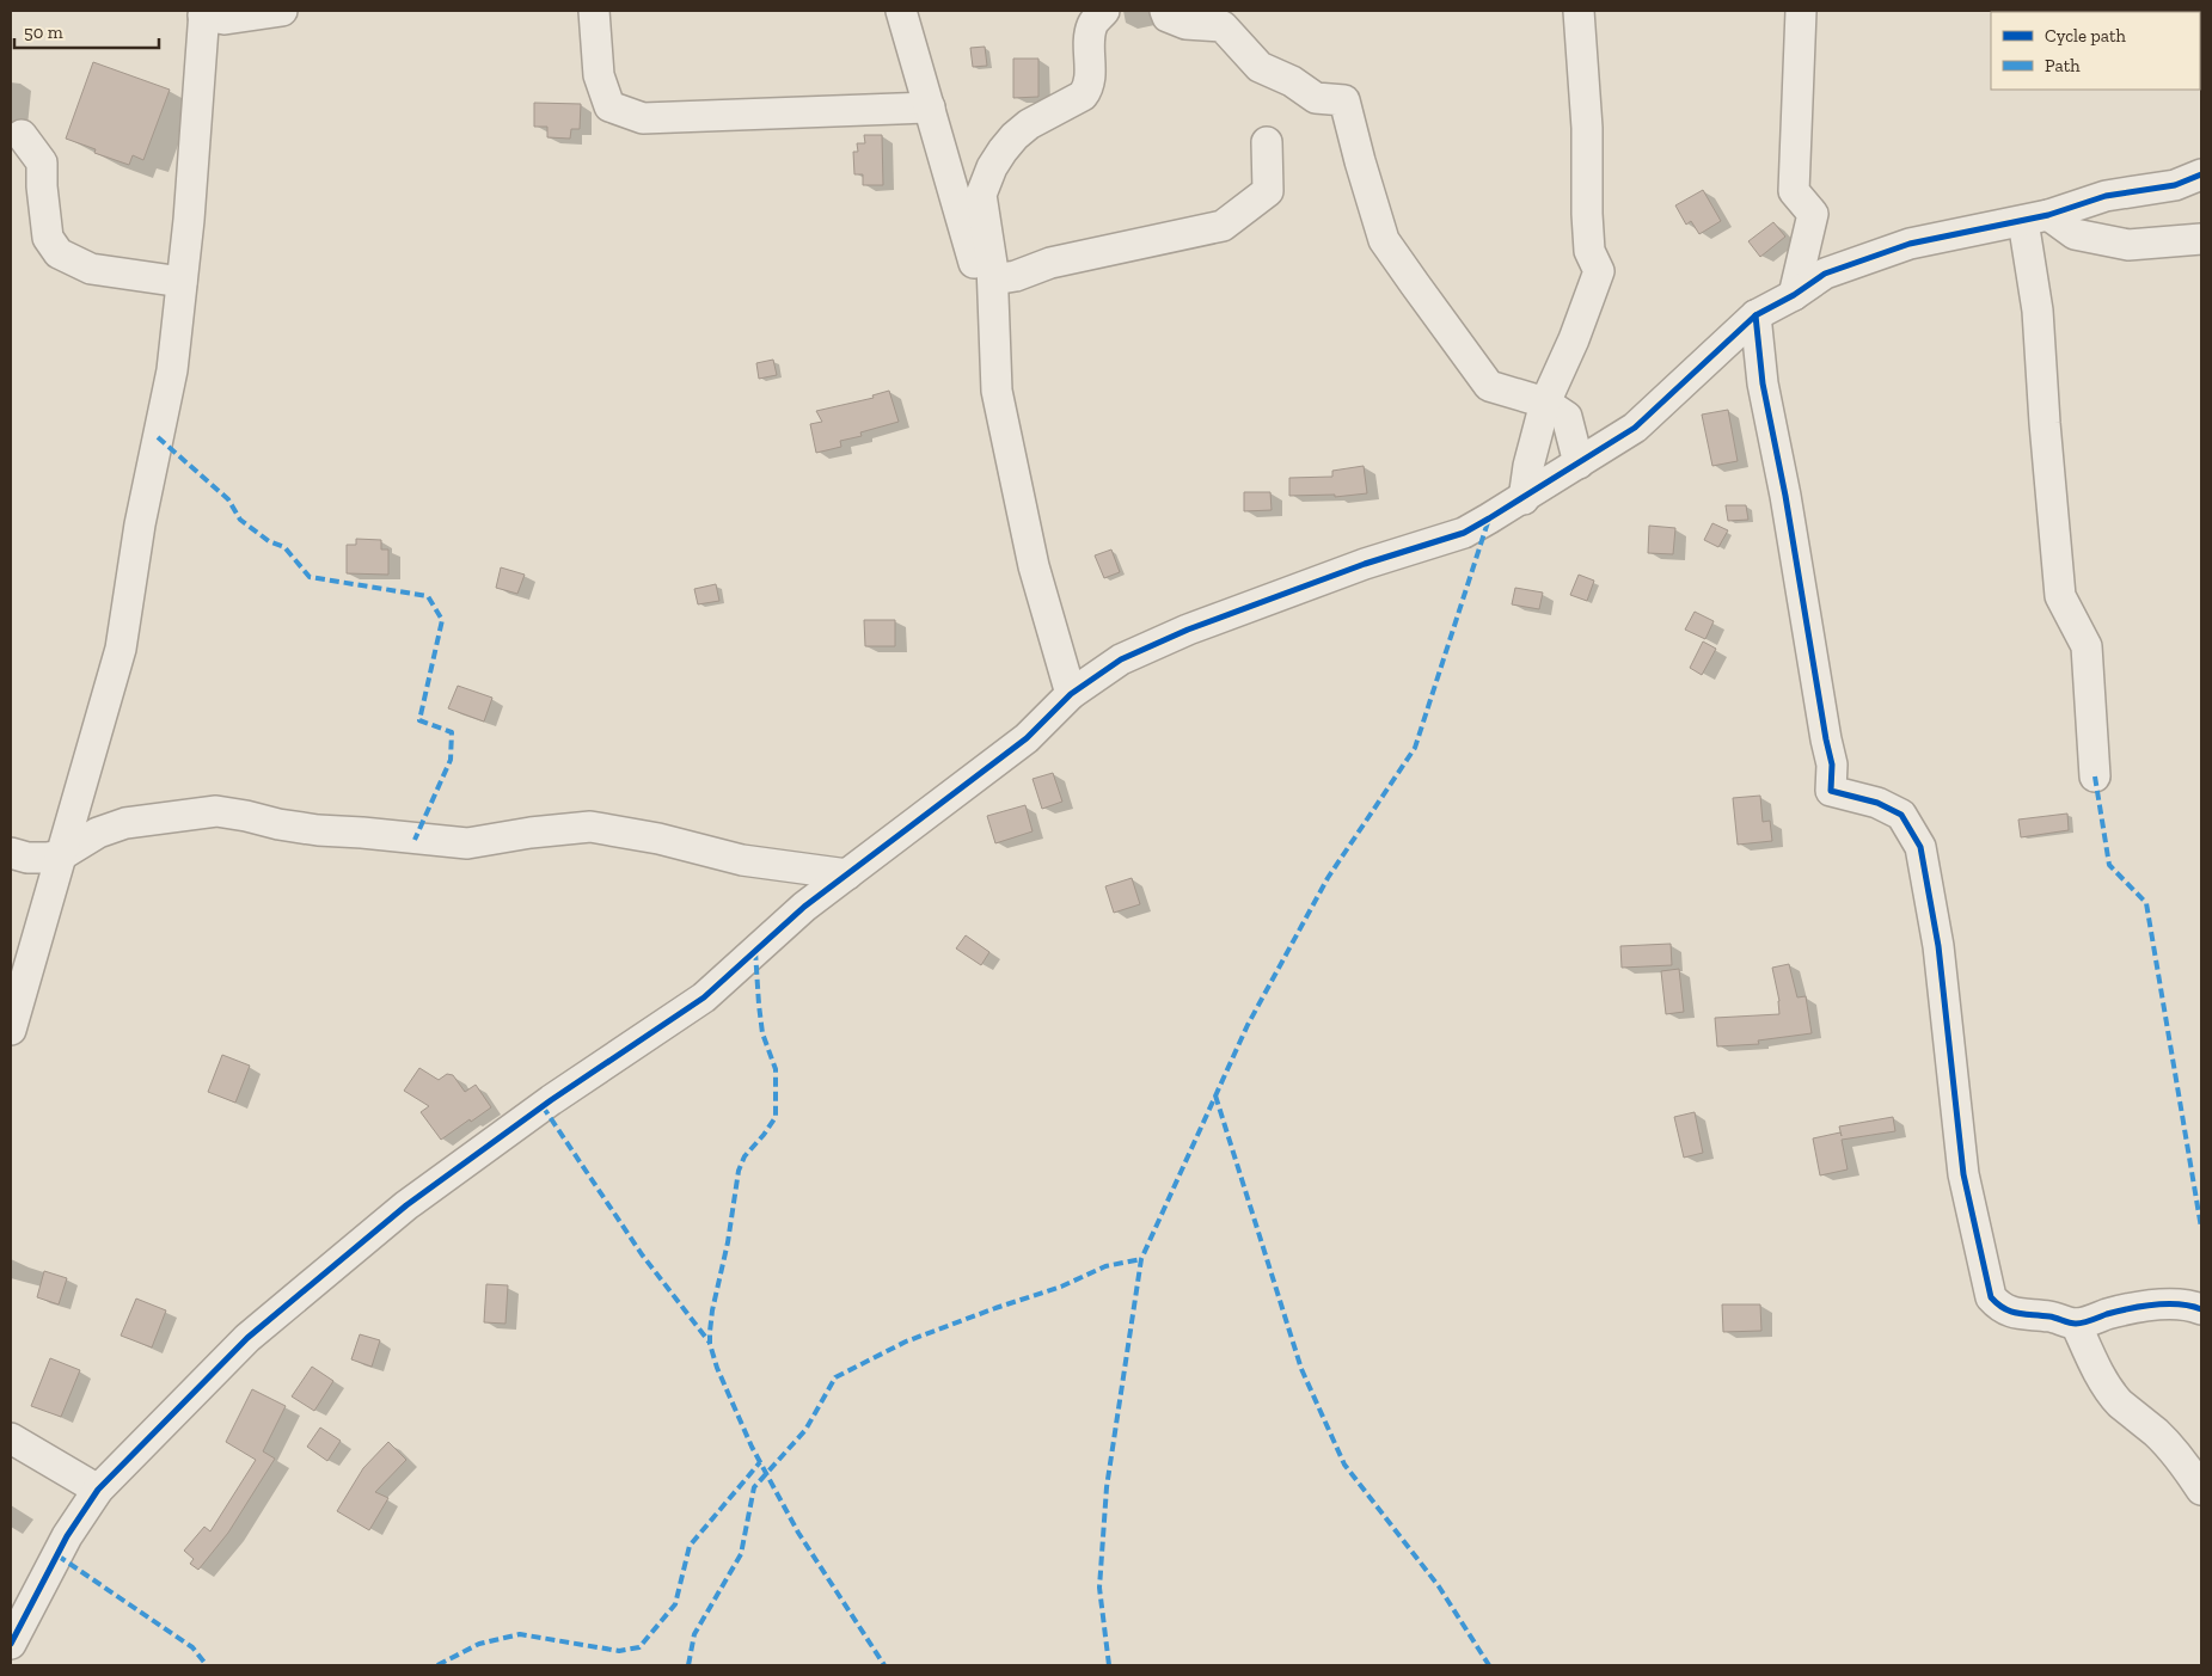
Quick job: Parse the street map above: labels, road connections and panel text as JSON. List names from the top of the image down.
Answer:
{
  "legend": ["Cycle path", "Path"],
  "scale_bar": "50 m"
}
